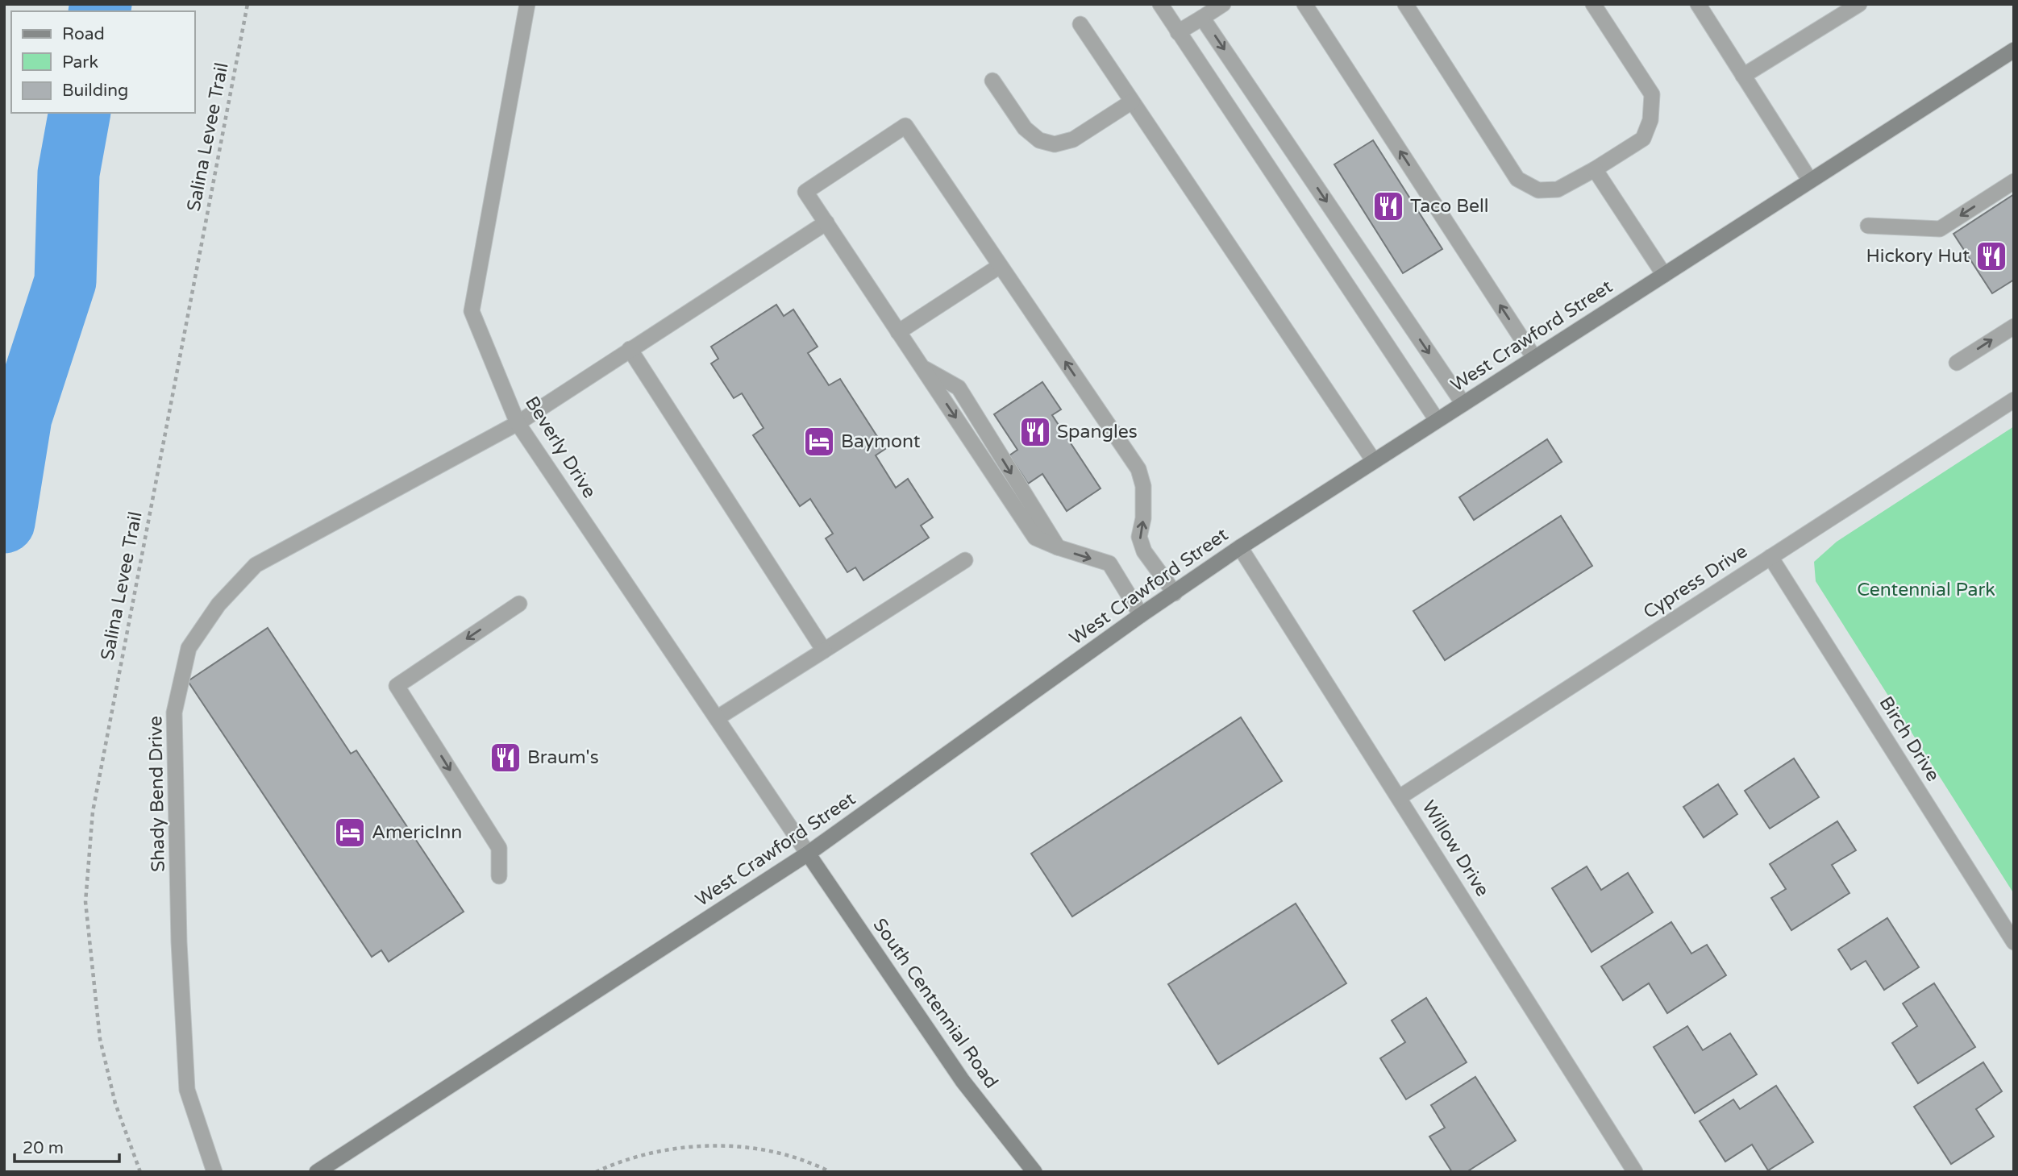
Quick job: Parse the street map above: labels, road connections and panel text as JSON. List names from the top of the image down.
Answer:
{
  "streets": {
    "main road": ["West Crawford Street", "South Centennial Road"],
    "street": [
      "Beverly Drive",
      "Cypress Drive",
      "Birch Drive",
      "Shady Bend Drive",
      "Willow Drive"
    ],
    "path": ["Salina Levee Trail"]
  },
  "crossings": [
    ["West Crawford Street", "Beverly Drive"],
    ["West Crawford Street", "Willow Drive"],
    ["West Crawford Street", "South Centennial Road"],
    ["Beverly Drive", "Shady Bend Drive"],
    ["Beverly Drive", "South Centennial Road"],
    ["Cypress Drive", "Birch Drive"],
    ["Cypress Drive", "Willow Drive"]
  ],
  "parks": ["Centennial Park"],
  "places": {
    "restaurant": [
      "Taco Bell",
      "Hickory Hut",
      "Spangles",
      "Braum's"
    ],
    "hotel": ["Baymont", "AmericInn"]
  },
  "legend": ["Road", "Park", "Building"],
  "scale_bar": "20 m"
}
